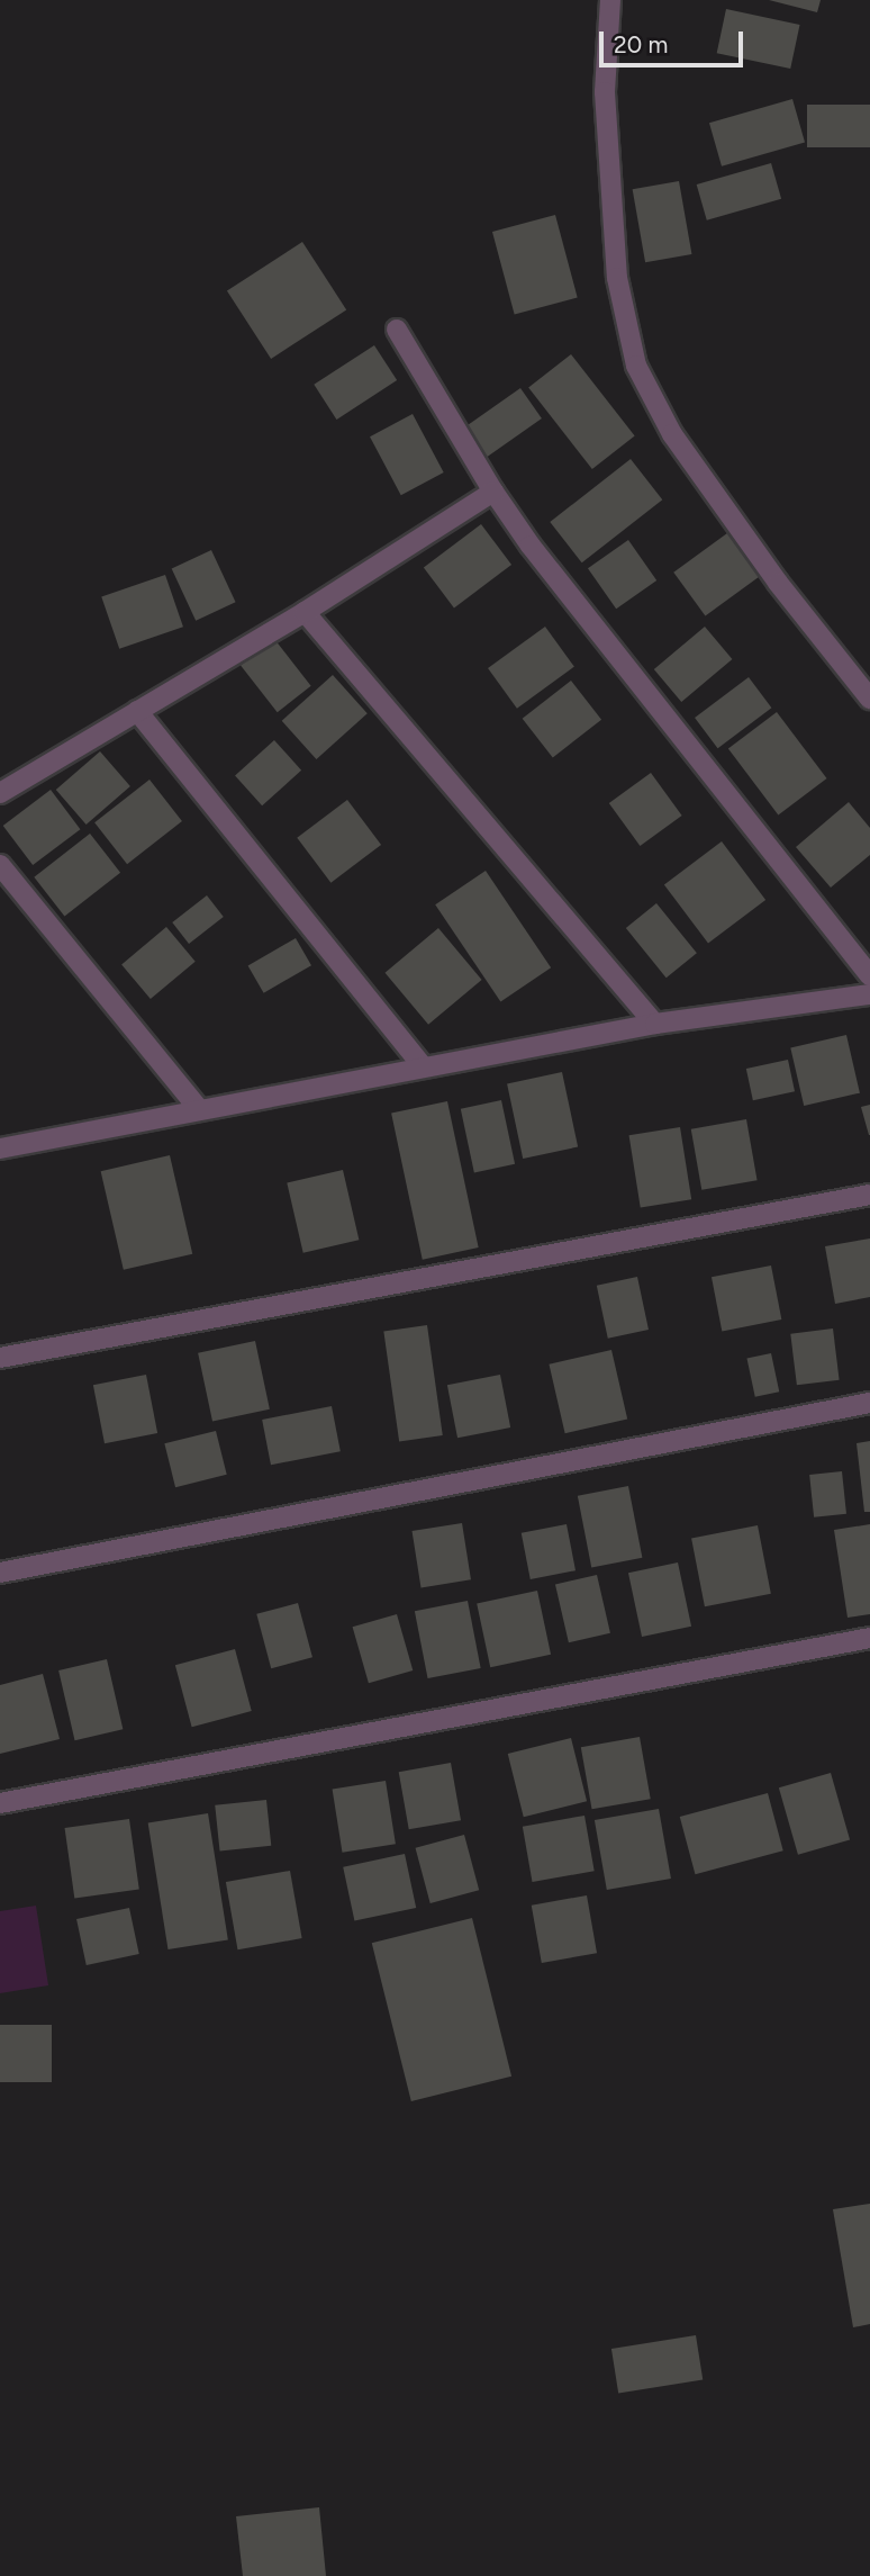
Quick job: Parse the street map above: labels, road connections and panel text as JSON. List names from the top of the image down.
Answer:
{
  "scale_bar": "20 m"
}
